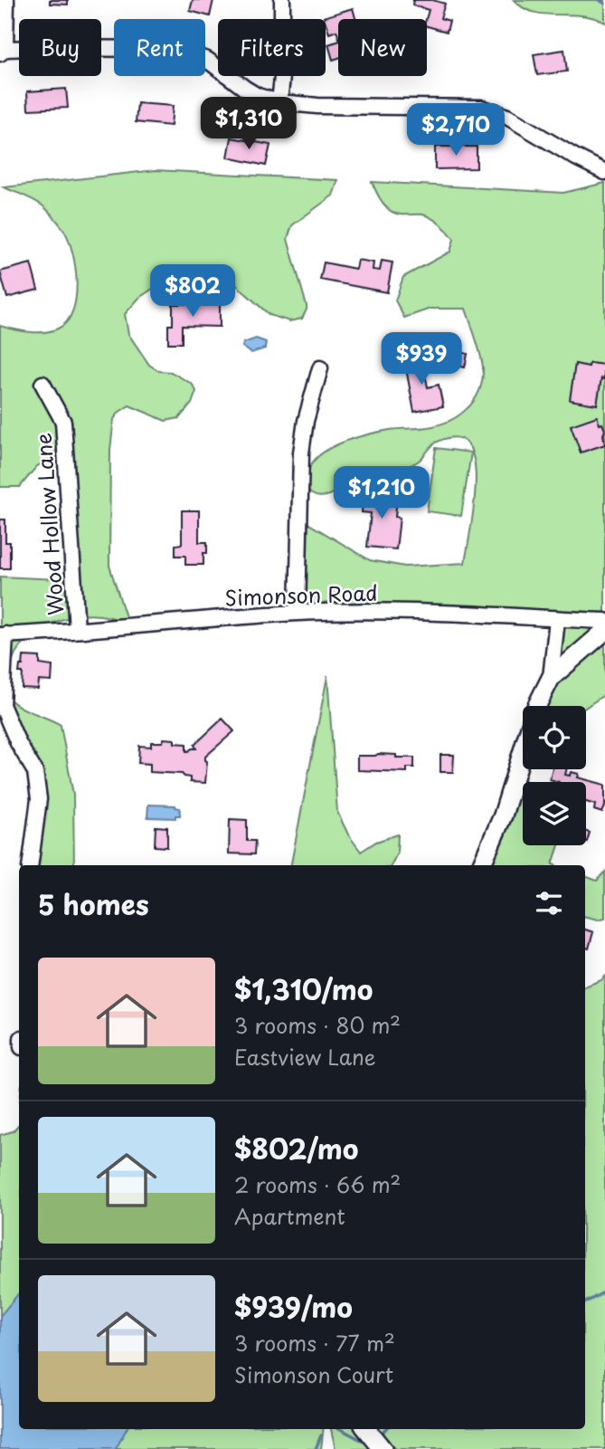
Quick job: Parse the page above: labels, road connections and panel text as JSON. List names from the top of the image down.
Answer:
{
  "streets": {
    "street": ["Wood Hollow Lane", "Simonson Road"]
  },
  "crossings": [
    ["Wood Hollow Lane", "Simonson Road"]
  ],
  "page": {
    "chip": [
      "Buy",
      "Rent",
      "Filters",
      "New"
    ],
    "price": [
      "$1,310",
      "$2,710",
      "$802",
      "$939",
      "$1,210"
    ],
    "heading": "5 homes",
    "list": [
      {
        "name": "$1,310/mo",
        "note": "3 rooms · 80 m² · Eastview Lane"
      },
      {
        "name": "$802/mo",
        "note": "2 rooms · 66 m² · Apartment"
      },
      {
        "name": "$939/mo",
        "note": "3 rooms · 77 m² · Simonson Court"
      }
    ]
  }
}
